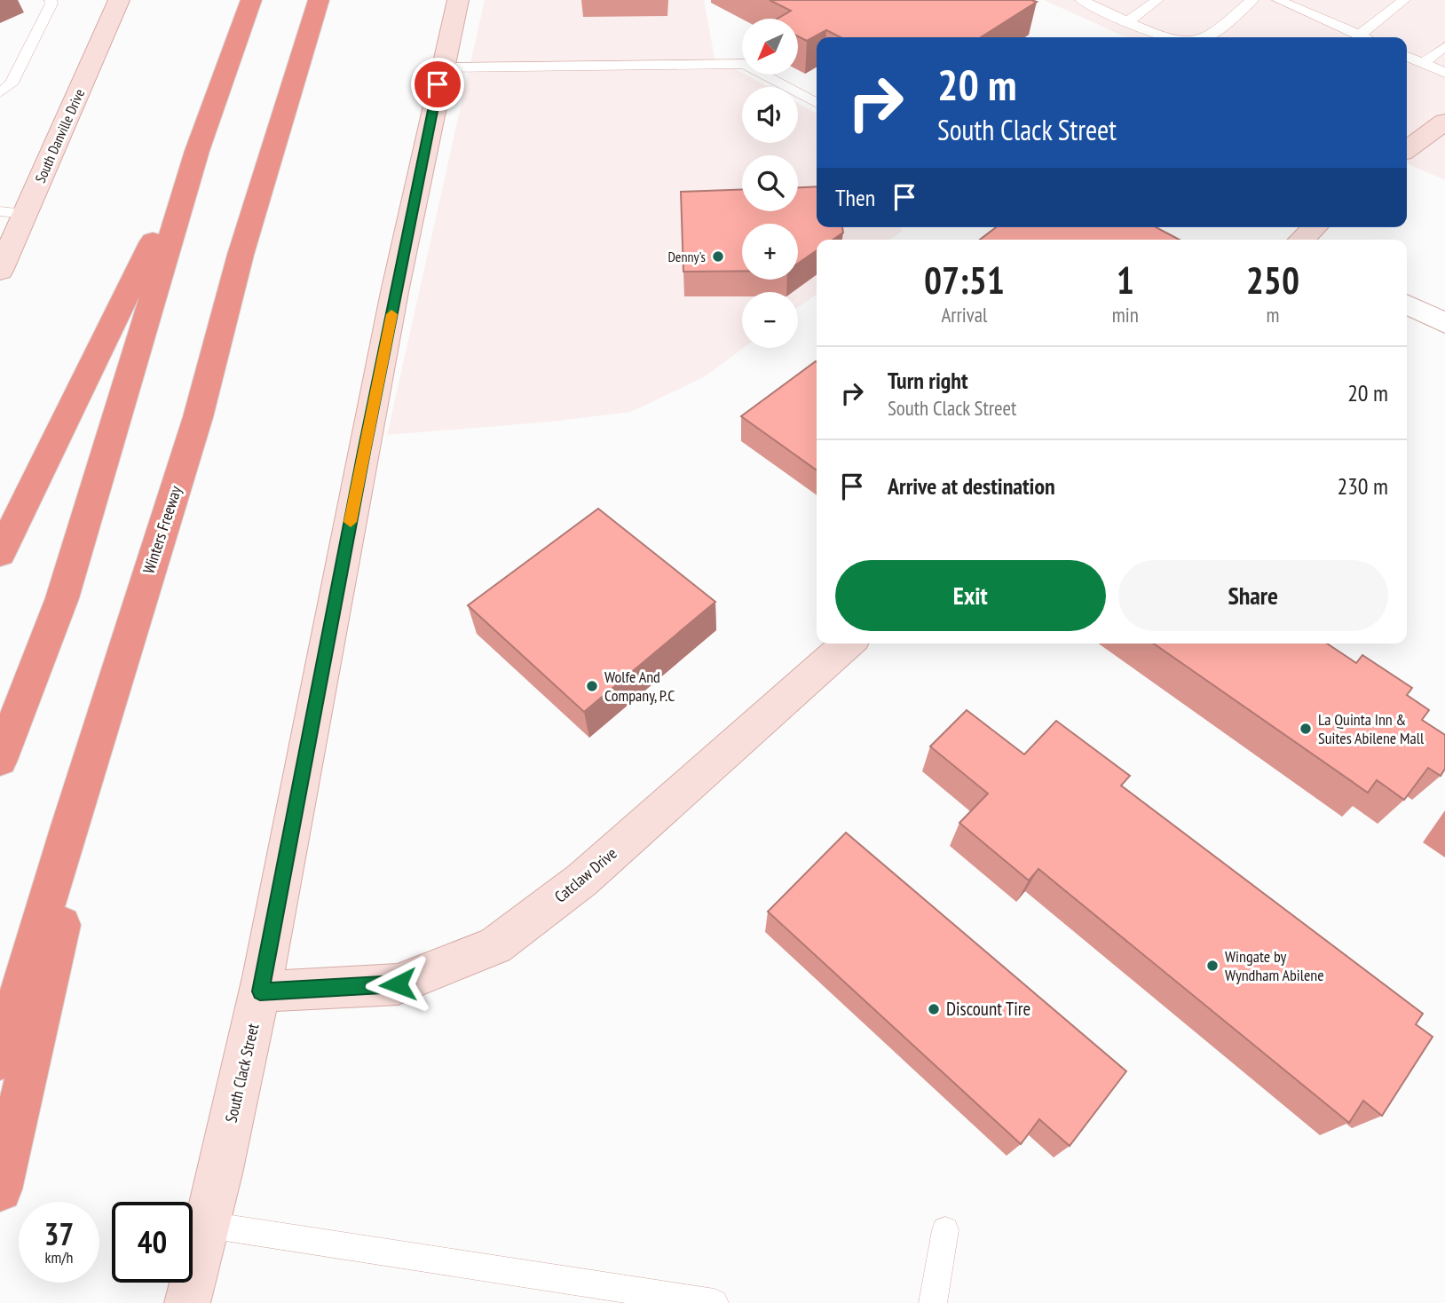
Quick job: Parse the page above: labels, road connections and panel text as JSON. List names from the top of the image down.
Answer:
{
  "streets": {
    "highway": ["Winters Freeway"],
    "main road": ["South Danville Drive", "Catclaw Drive", "South Clack Street"]
  },
  "crossings": [
    ["Catclaw Drive", "South Clack Street"]
  ],
  "places": [
    "Denny's",
    "Wolfe And Company, P.C",
    "La Quinta Inn & Suites Abilene Mall",
    "Wingate by Wyndham Abilene",
    "Discount Tire"
  ],
  "north": "bottom left",
  "page": {
    "map_buttons": ["+", "−"],
    "turn": ["20 m", "South Clack Street"],
    "then": "Then",
    "eta": [
      "07:51",
      "Arrival",
      "1",
      "min",
      "250",
      "m"
    ],
    "list": [
      {
        "name": "Turn right",
        "note": "South Clack Street",
        "value": "20 m"
      },
      {
        "name": "Arrive at destination",
        "value": "230 m"
      }
    ],
    "buttons": ["Exit", "Share"],
    "speed": "37 km/h",
    "limit": "40"
  }
}
